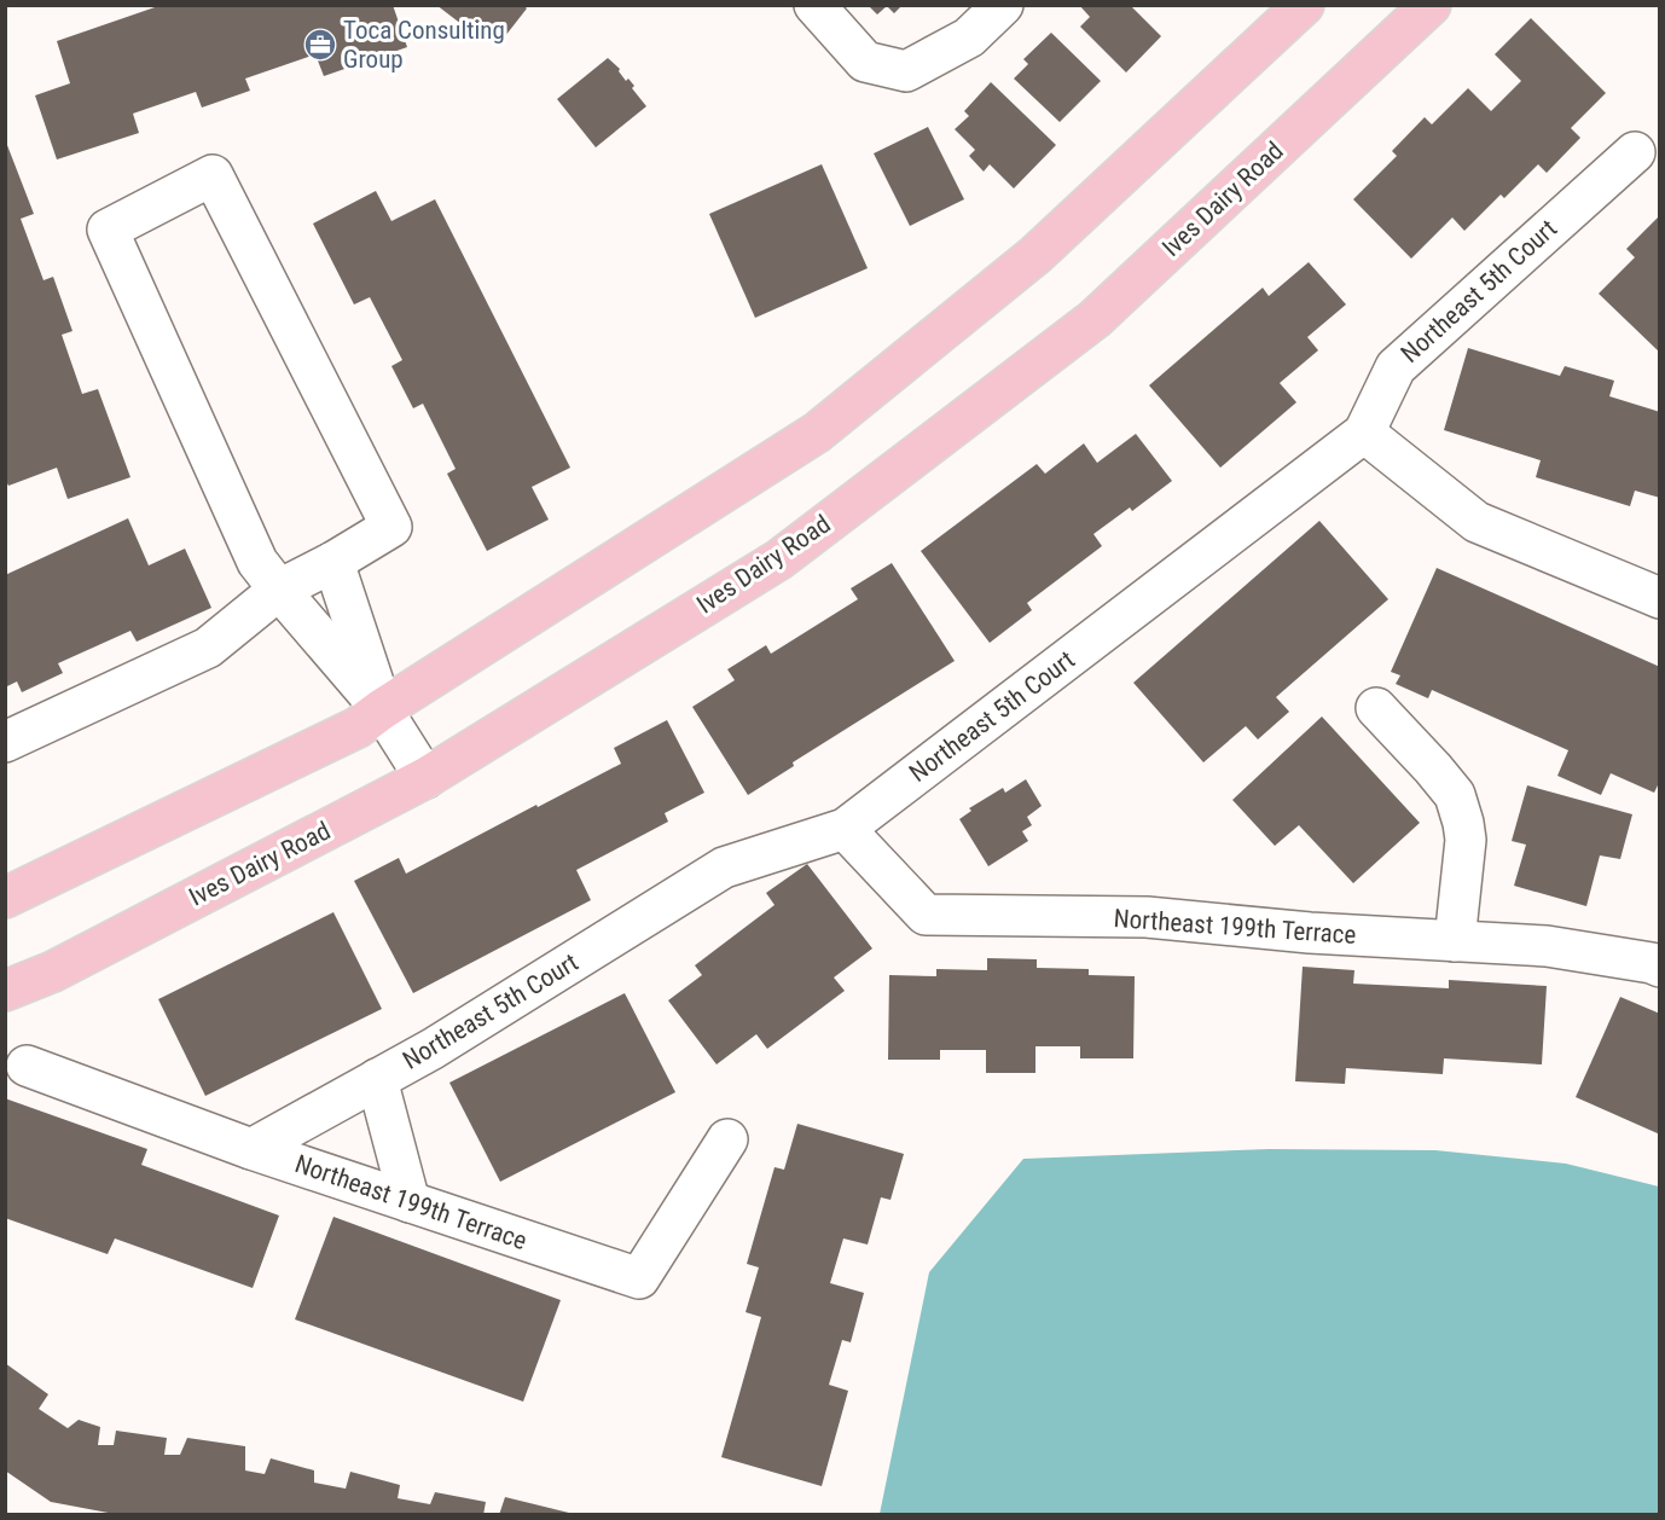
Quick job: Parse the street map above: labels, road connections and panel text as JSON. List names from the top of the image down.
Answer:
{
  "streets": {
    "main road": ["Ives Dairy Road"],
    "street": ["Northeast 5th Court", "Northeast 199th Terrace"]
  },
  "crossings": [
    ["Northeast 5th Court", "Northeast 199th Terrace"]
  ],
  "places": {
    "office": ["Toca Consulting Group"]
  }
}
